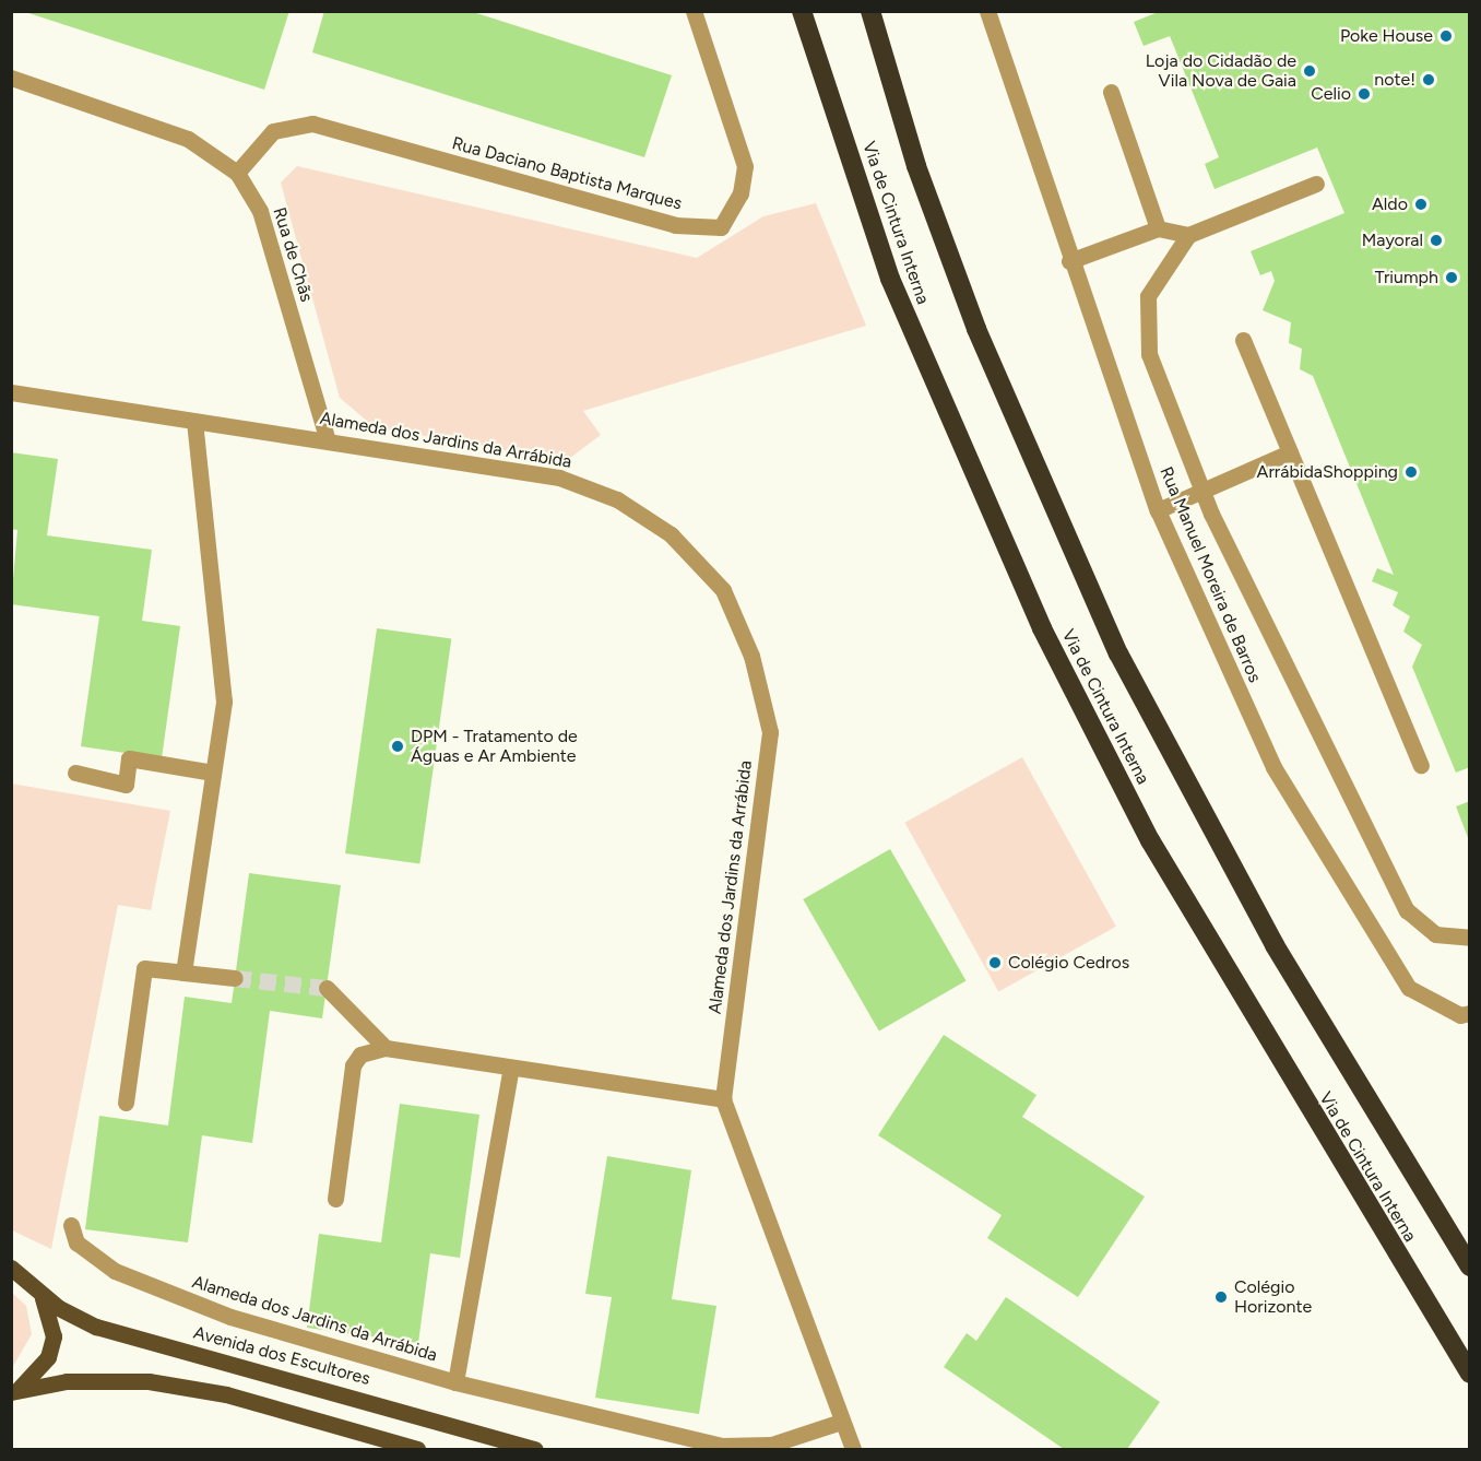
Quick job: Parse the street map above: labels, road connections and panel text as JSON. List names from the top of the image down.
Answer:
{
  "streets": {
    "highway": ["Via de Cintura Interna"],
    "main road": ["Avenida dos Escultores"],
    "street": [
      "Rua Daciano Baptista Marques",
      "Rua de Chãs",
      "Alameda dos Jardins da Arrábida",
      "Rua Manuel Moreira de Barros"
    ]
  },
  "crossings": [
    ["Rua Daciano Baptista Marques", "Rua de Chãs"],
    ["Rua de Chãs", "Alameda dos Jardins da Arrábida"]
  ],
  "places": [
    "Poke House",
    "Loja do Cidadão de Vila Nova de Gaia",
    "note!",
    "Celio",
    "Aldo",
    "Mayoral",
    "Triumph",
    "ArrábidaShopping",
    "DPM - Tratamento de Águas e Ar Ambiente",
    "Colégio Cedros",
    "Colégio Horizonte"
  ]
}
